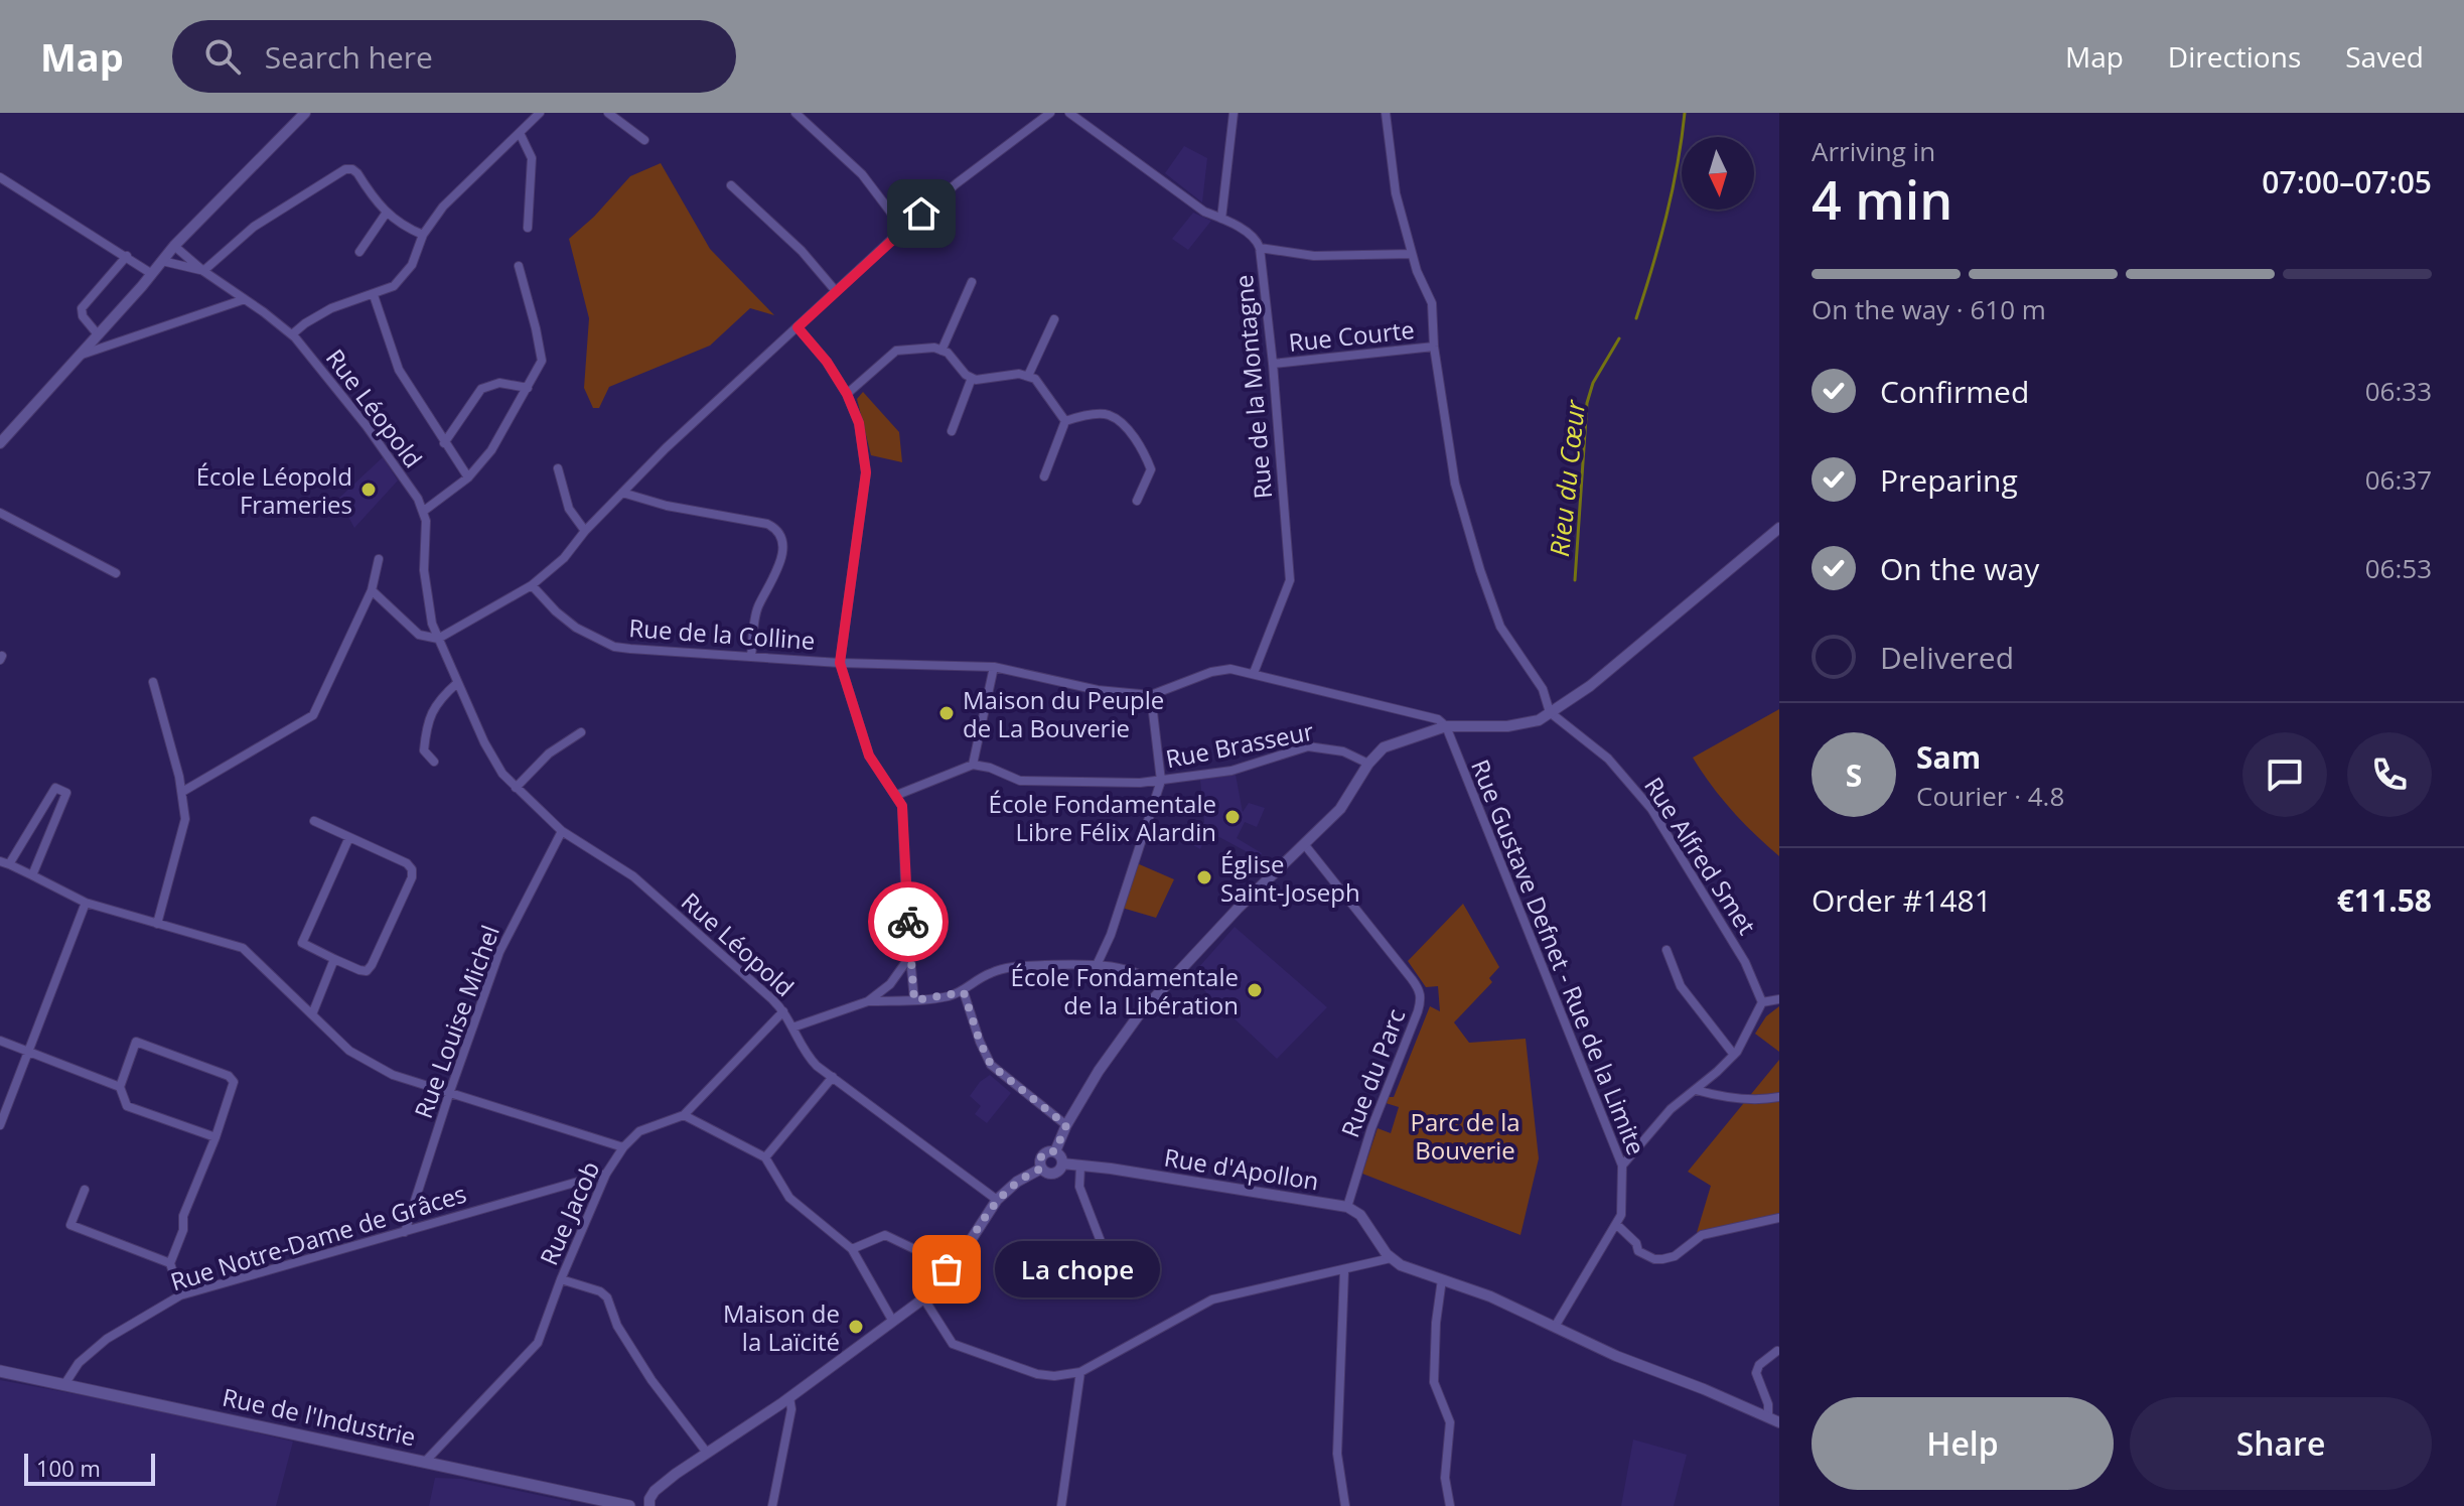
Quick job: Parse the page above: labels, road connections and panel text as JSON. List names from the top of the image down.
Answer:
{
  "streets": {
    "main road": ["Rue de l'Industrie"],
    "street": [
      "Rue Courte",
      "Rue de la Montagne",
      "Rue Léopold",
      "Rue de la Colline",
      "Rue Brasseur",
      "Rue Alfred Smet",
      "Rue Gustave Defnet - Rue de la Limite",
      "Rue Louise Michel",
      "Rue du Parc",
      "Rue d'Apollon",
      "Rue Jacob",
      "Rue Notre-Dame de Grâces"
    ]
  },
  "crossings": [
    ["Rue Courte", "Rue de la Montagne"],
    ["Rue de la Montagne", "Rue de la Colline"],
    ["Rue Léopold", "Rue Louise Michel"],
    ["Rue Léopold", "Rue Jacob"],
    ["Rue de la Colline", "Rue Gustave Defnet - Rue de la Limite"],
    ["Rue Louise Michel", "Rue Notre-Dame de Grâces"],
    ["Rue du Parc", "Rue d'Apollon"],
    ["Rue Jacob", "Rue Notre-Dame de Grâces"],
    ["Rue Jacob", "Rue de l'Industrie"],
    ["Rue Notre-Dame de Grâces", "Rue de l'Industrie"]
  ],
  "water": ["Rieu du Cœur"],
  "parks": ["Parc de la Bouverie"],
  "places": [
    "École Léopold Frameries",
    "Maison du Peuple de La Bouverie",
    "École Fondamentale Libre Félix Alardin",
    "Église Saint-Joseph",
    "École Fondamentale de la Libération",
    "La chope",
    "Maison de la Laïcité"
  ],
  "scale_bar": "100 m",
  "north": "bottom",
  "page": {
    "header": "Map",
    "search": "Search here",
    "nav": ["Map", "Directions", "Saved"],
    "heading": ["4 min", "Arriving in", "07:00–07:05"],
    "panel": [
      "Sam",
      "Courier · 4.8",
      "Order #1481",
      "€11.58"
    ],
    "bar": "On the way · 610 m",
    "list": [
      ["Confirmed", "06:33"],
      ["Preparing", "06:37"],
      ["On the way", "06:53"],
      "Delivered"
    ],
    "round": "S",
    "bubble": "La chope",
    "buttons": ["Help", "Share"],
    "scale": "100 m"
  }
}
